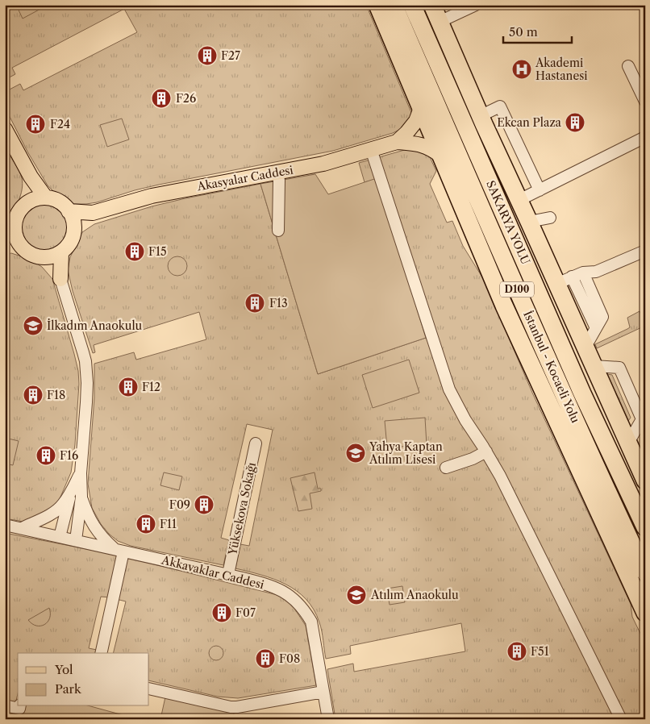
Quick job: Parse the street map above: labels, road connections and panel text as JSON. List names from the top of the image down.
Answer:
{
  "streets": {
    "highway": ["SAKARYA YOLU", "D100", "İstanbul - Kocaeli Yolu"],
    "main road": ["Akasyalar Caddesi"],
    "street": ["Yüksekova Sokağı", "Akkavaklar Caddesi"]
  },
  "crossings": [
    ["Yüksekova Sokağı", "Akkavaklar Caddesi"]
  ],
  "places": {
    "building": [
      "F27",
      "F26",
      "Ekcan Plaza",
      "F24",
      "F15",
      "F13",
      "F12",
      "F18",
      "F16",
      "F09",
      "F11",
      "F07",
      "F51",
      "F08"
    ],
    "hospital": ["Akademi Hastanesi"],
    "school or university": ["İlkadım Anaokulu", "Yahya Kaptan Atılım Lisesi", "Atılım Anaokulu"]
  },
  "legend": ["Yol", "Park"],
  "scale_bar": "50 m"
}
